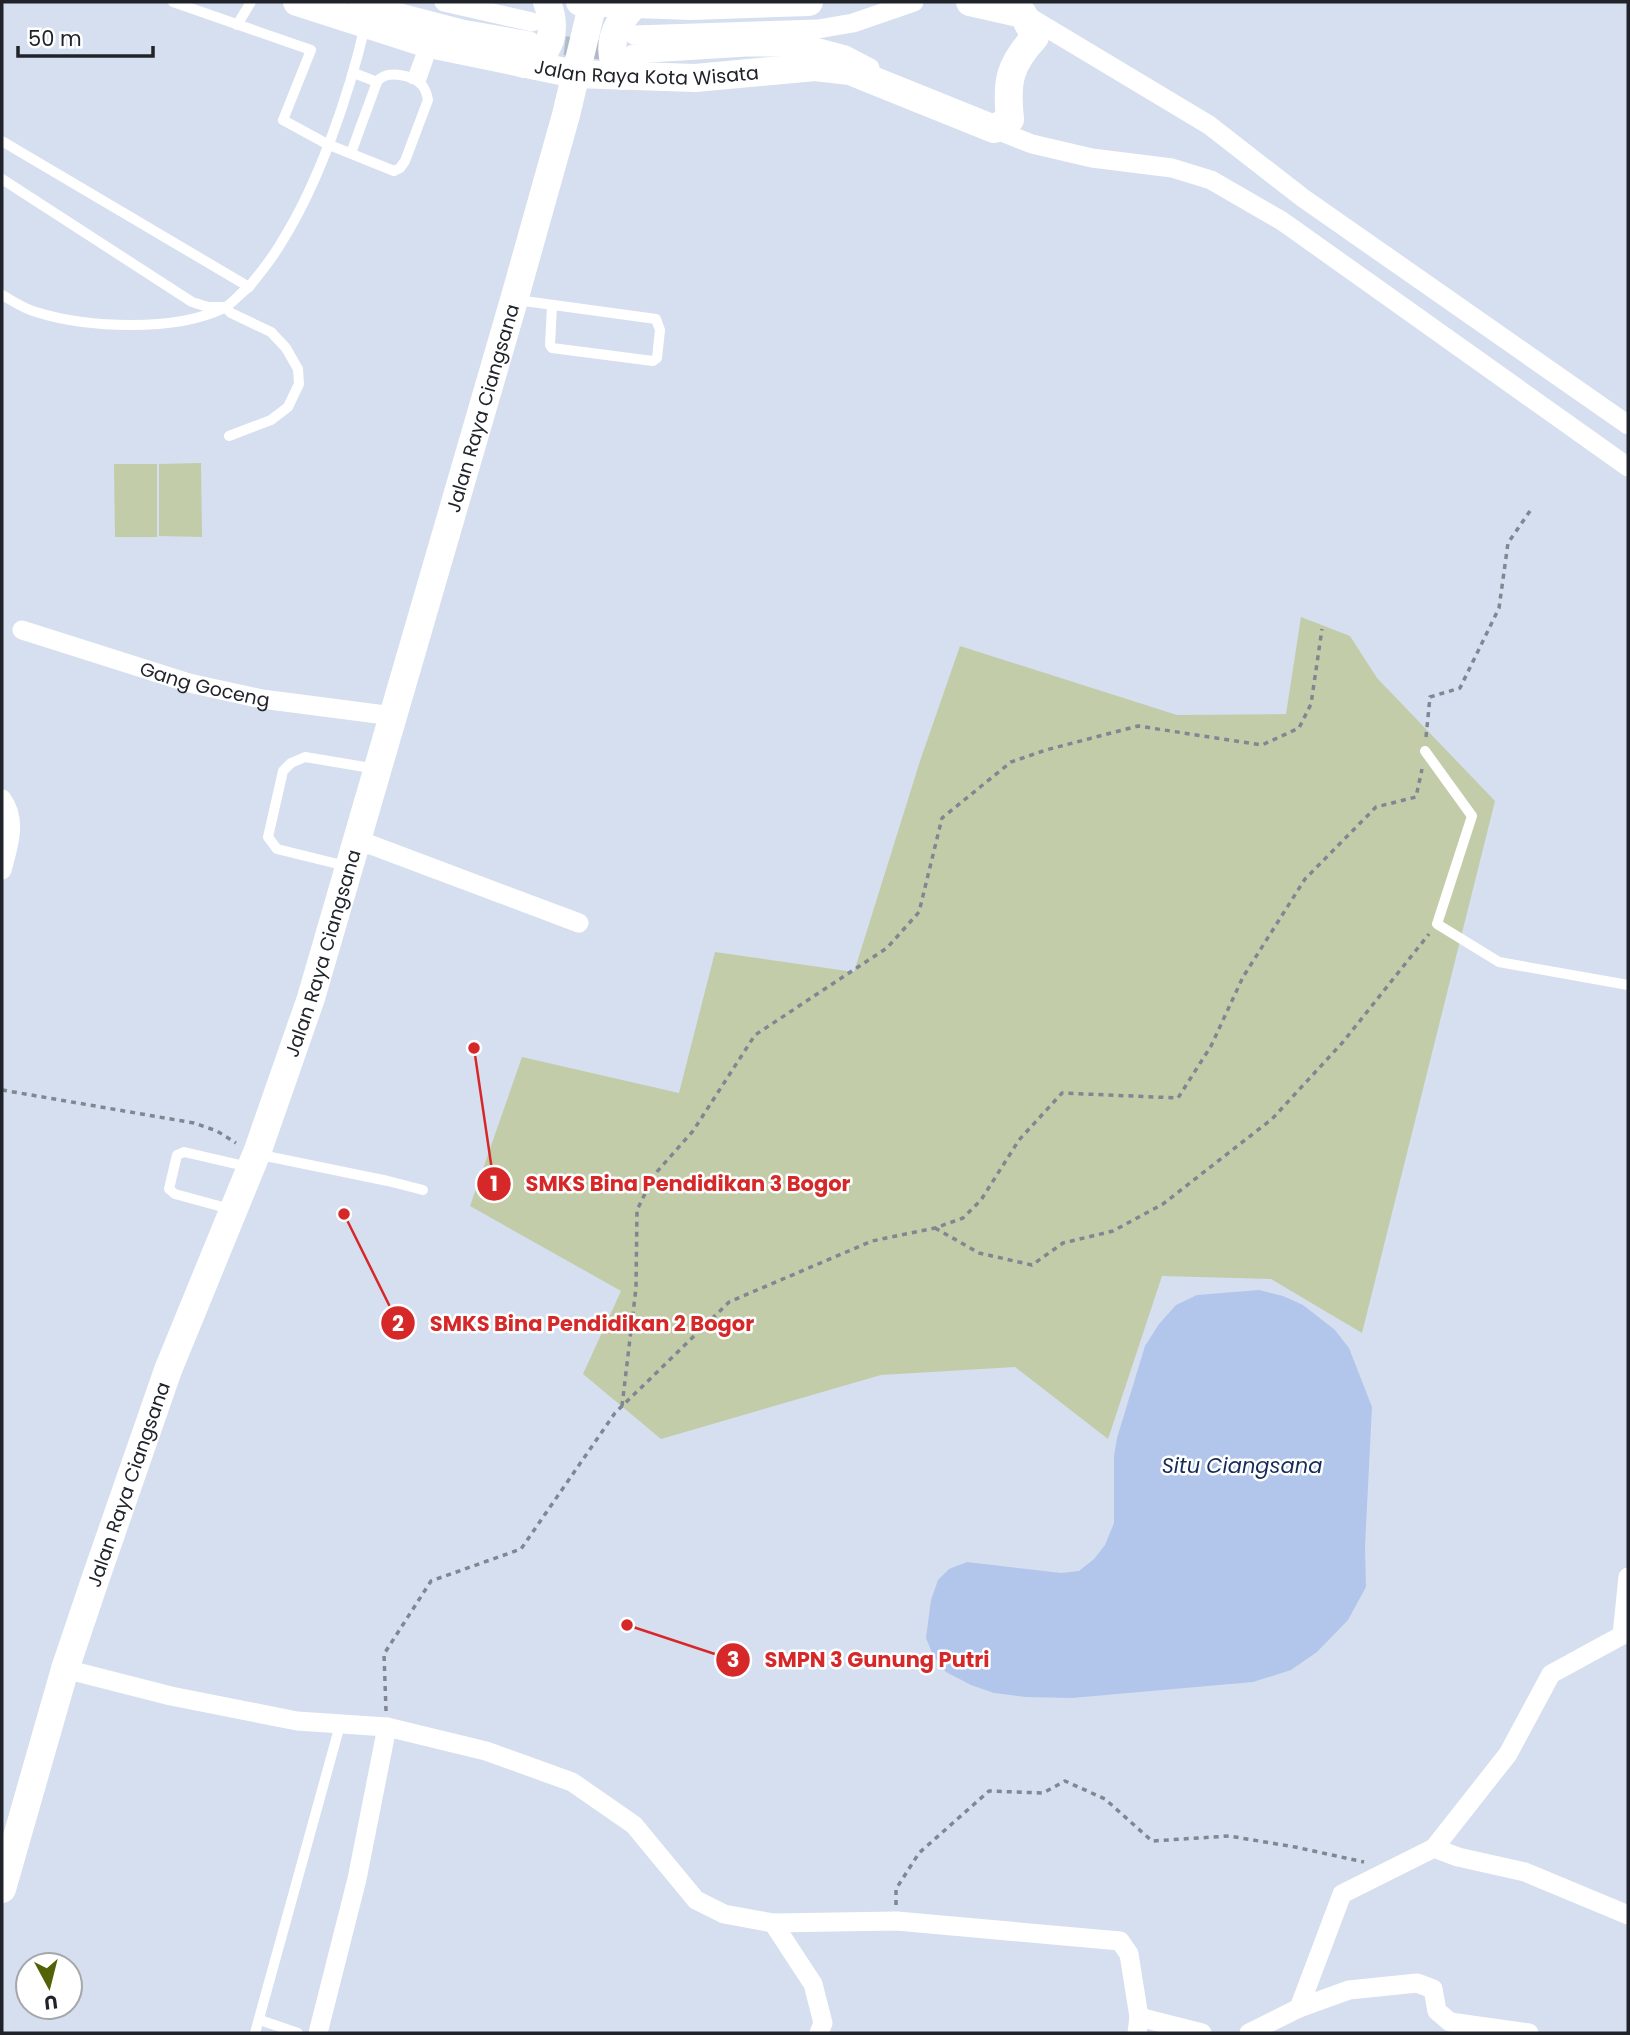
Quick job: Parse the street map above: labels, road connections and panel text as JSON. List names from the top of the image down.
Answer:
{
  "streets": {
    "main road": ["Jalan Raya Kota Wisata", "Jalan Raya Ciangsana"],
    "street": ["Gang Goceng"]
  },
  "crossings": [
    ["Jalan Raya Kota Wisata", "Jalan Raya Ciangsana"],
    ["Jalan Raya Ciangsana", "Gang Goceng"]
  ],
  "water": ["Situ Ciangsana"],
  "places": ["SMKS Bina Pendidikan 3 Bogor", "SMKS Bina Pendidikan 2 Bogor", "SMPN 3 Gunung Putri"],
  "scale_bar": "50 m",
  "north": "bottom"
}
